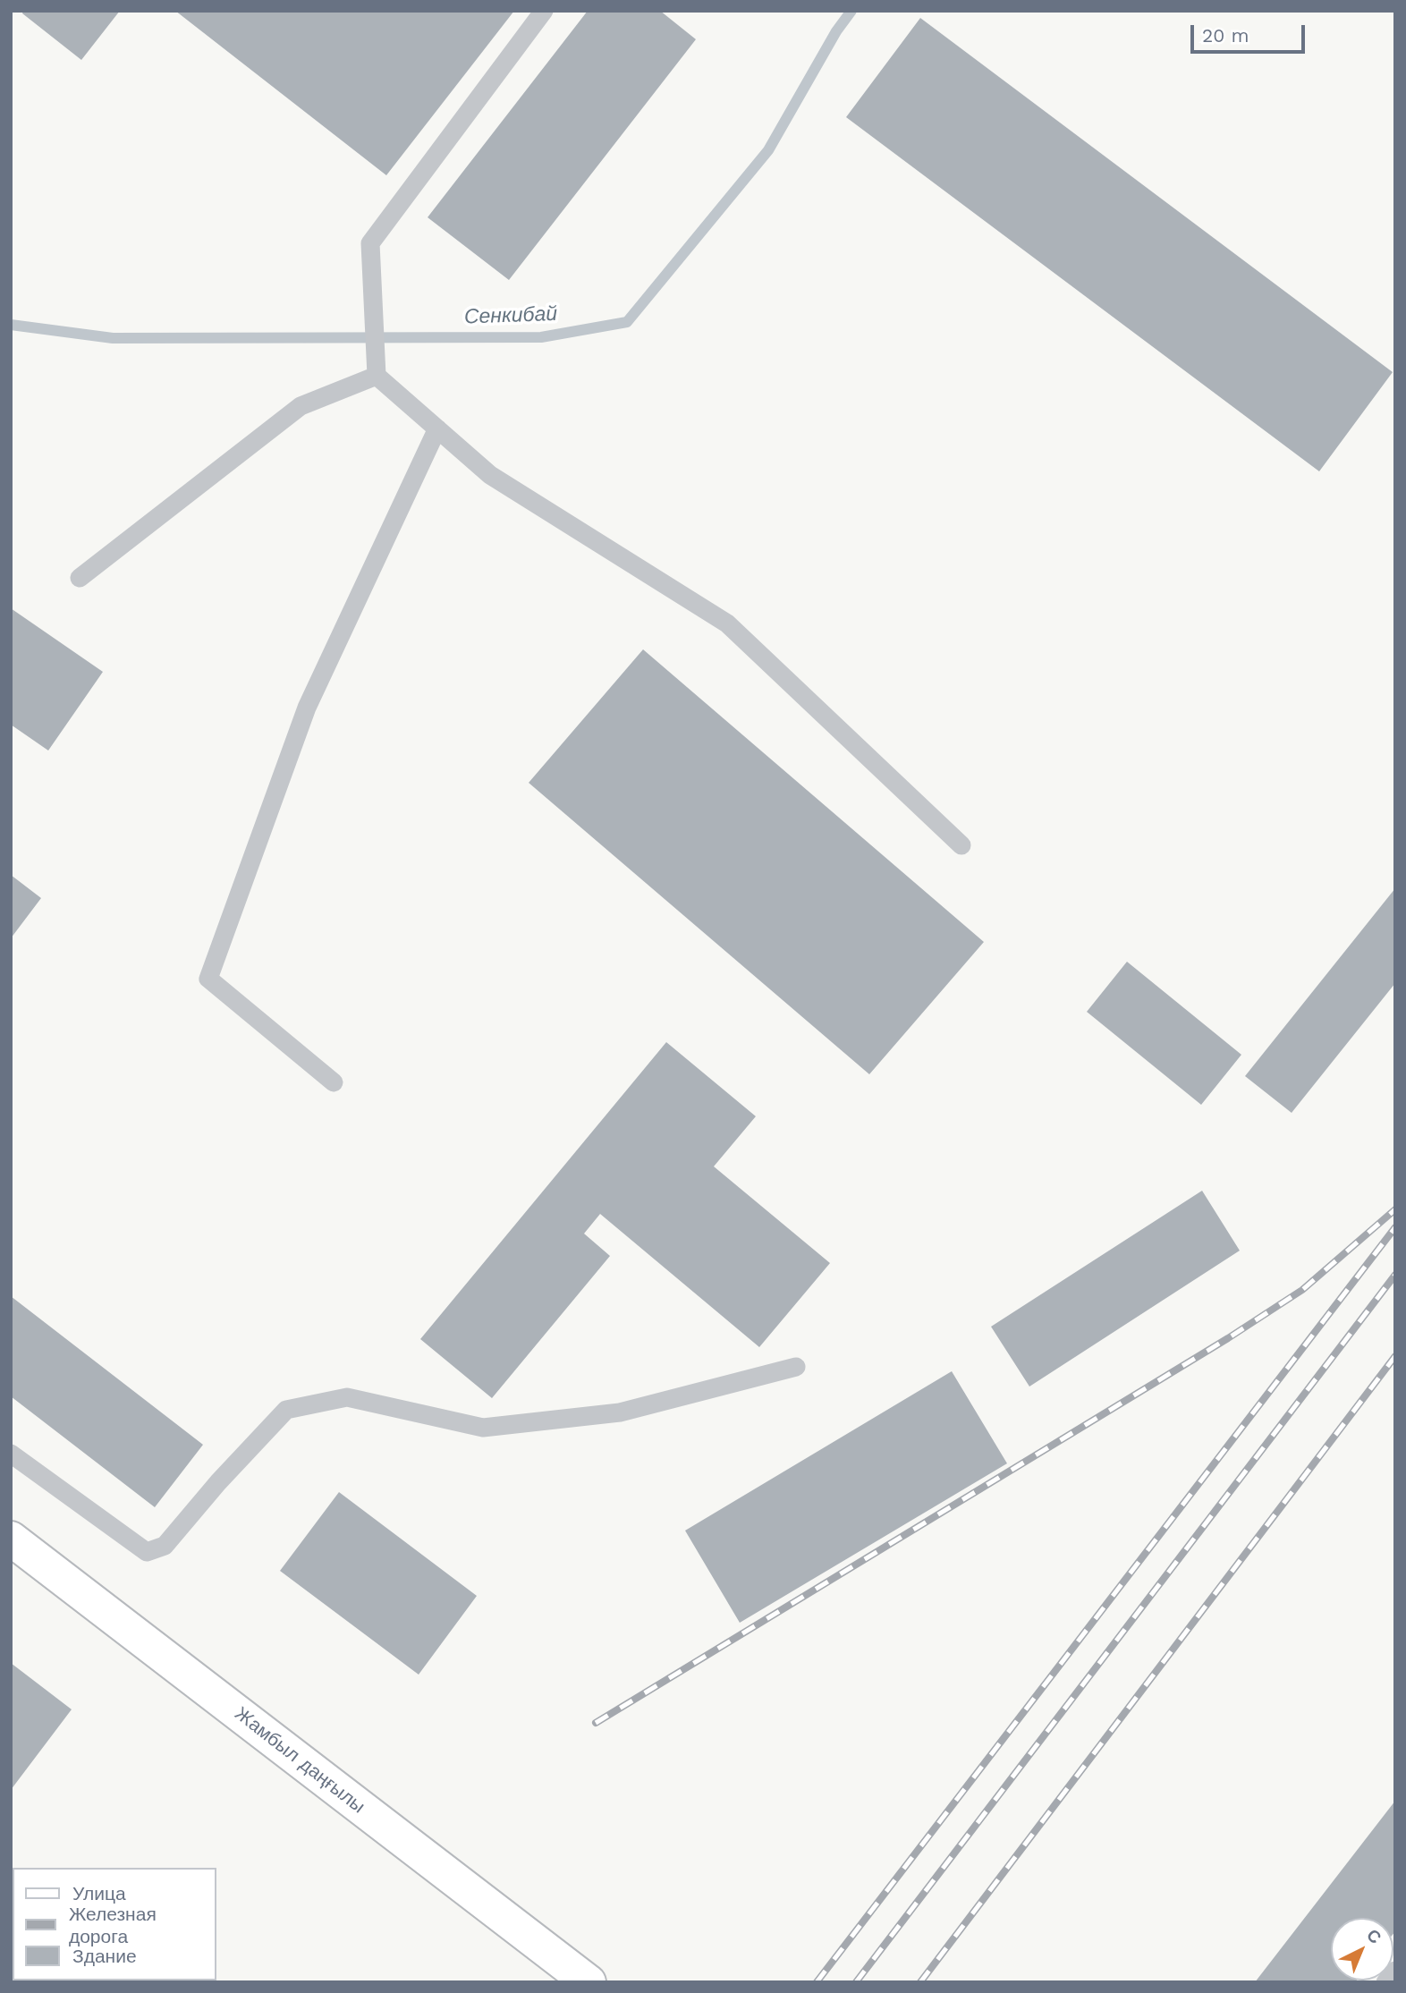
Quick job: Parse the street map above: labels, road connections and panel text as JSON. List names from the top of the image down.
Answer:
{
  "streets": {
    "main road": ["Жамбыл даңғылы"]
  },
  "water": ["Сенкибай"],
  "legend": ["Улица", "Железная дорога", "Здание"],
  "scale_bar": "20 m",
  "north": "top right"
}
